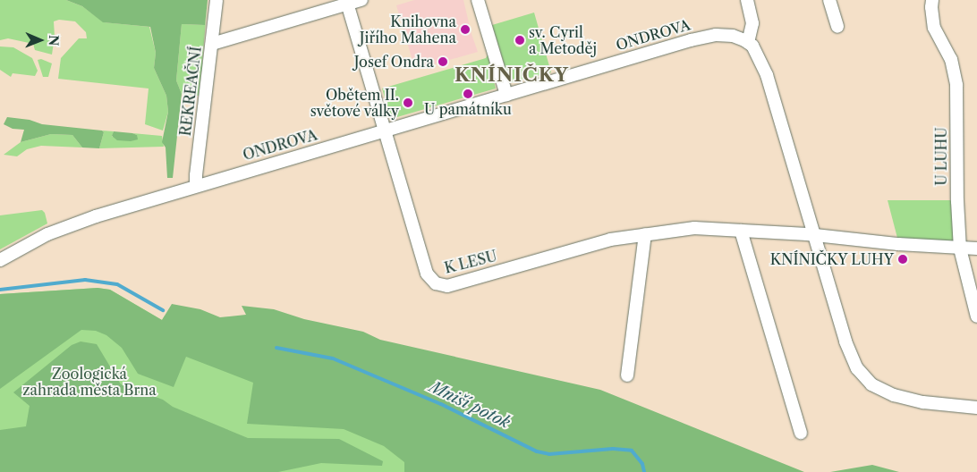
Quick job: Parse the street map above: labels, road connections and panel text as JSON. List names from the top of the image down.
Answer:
{
  "streets": {
    "street": [
      "ONDROVA",
      "REKREAČNÍ",
      "U LUHU",
      "K LESU"
    ]
  },
  "crossings": [
    ["ONDROVA", "REKREAČNÍ"],
    ["ONDROVA", "K LESU"],
    ["U LUHU", "K LESU"]
  ],
  "districts": ["KNÍNIČKY"],
  "water": ["Mniší potok"],
  "parks": ["Zoologická zahrada města Brna"],
  "places": [
    "Knihovna Jiřího Mahena",
    "sv. Cyril a Metoděj",
    "Josef Ondra",
    "U památníku",
    "Obětem II. světové války",
    "KNÍNIČKY LUHY"
  ],
  "north": "right"
}
